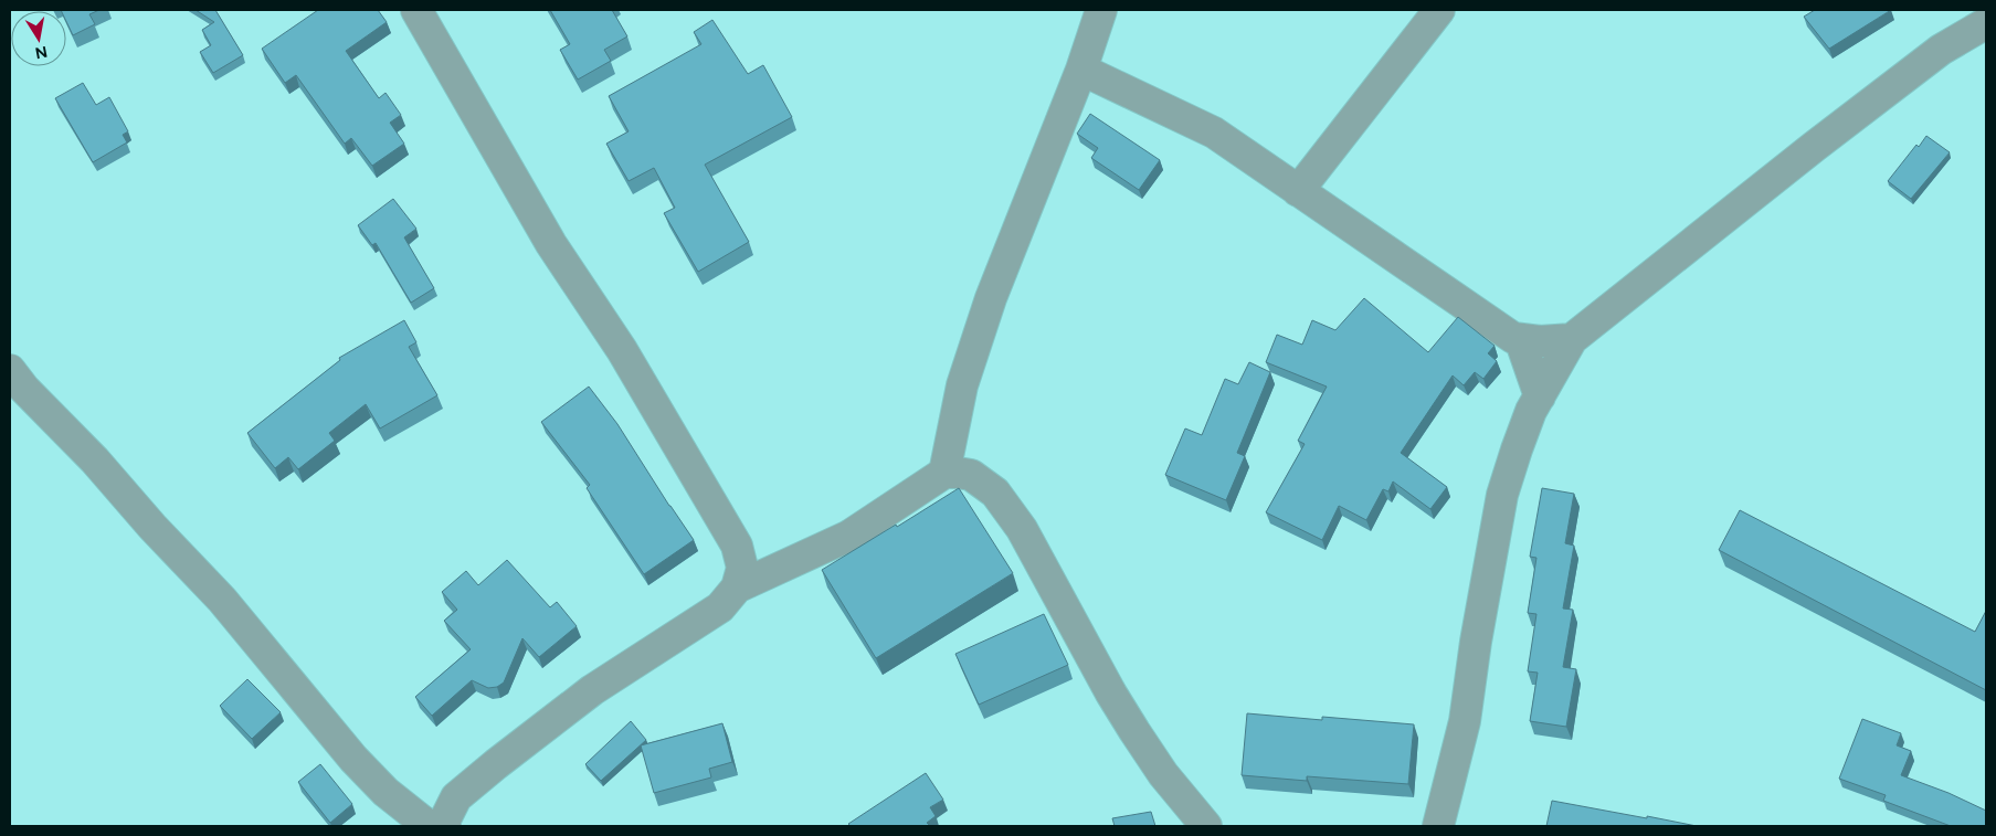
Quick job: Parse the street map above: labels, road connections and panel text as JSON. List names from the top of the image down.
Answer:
{
  "north": "bottom"
}
